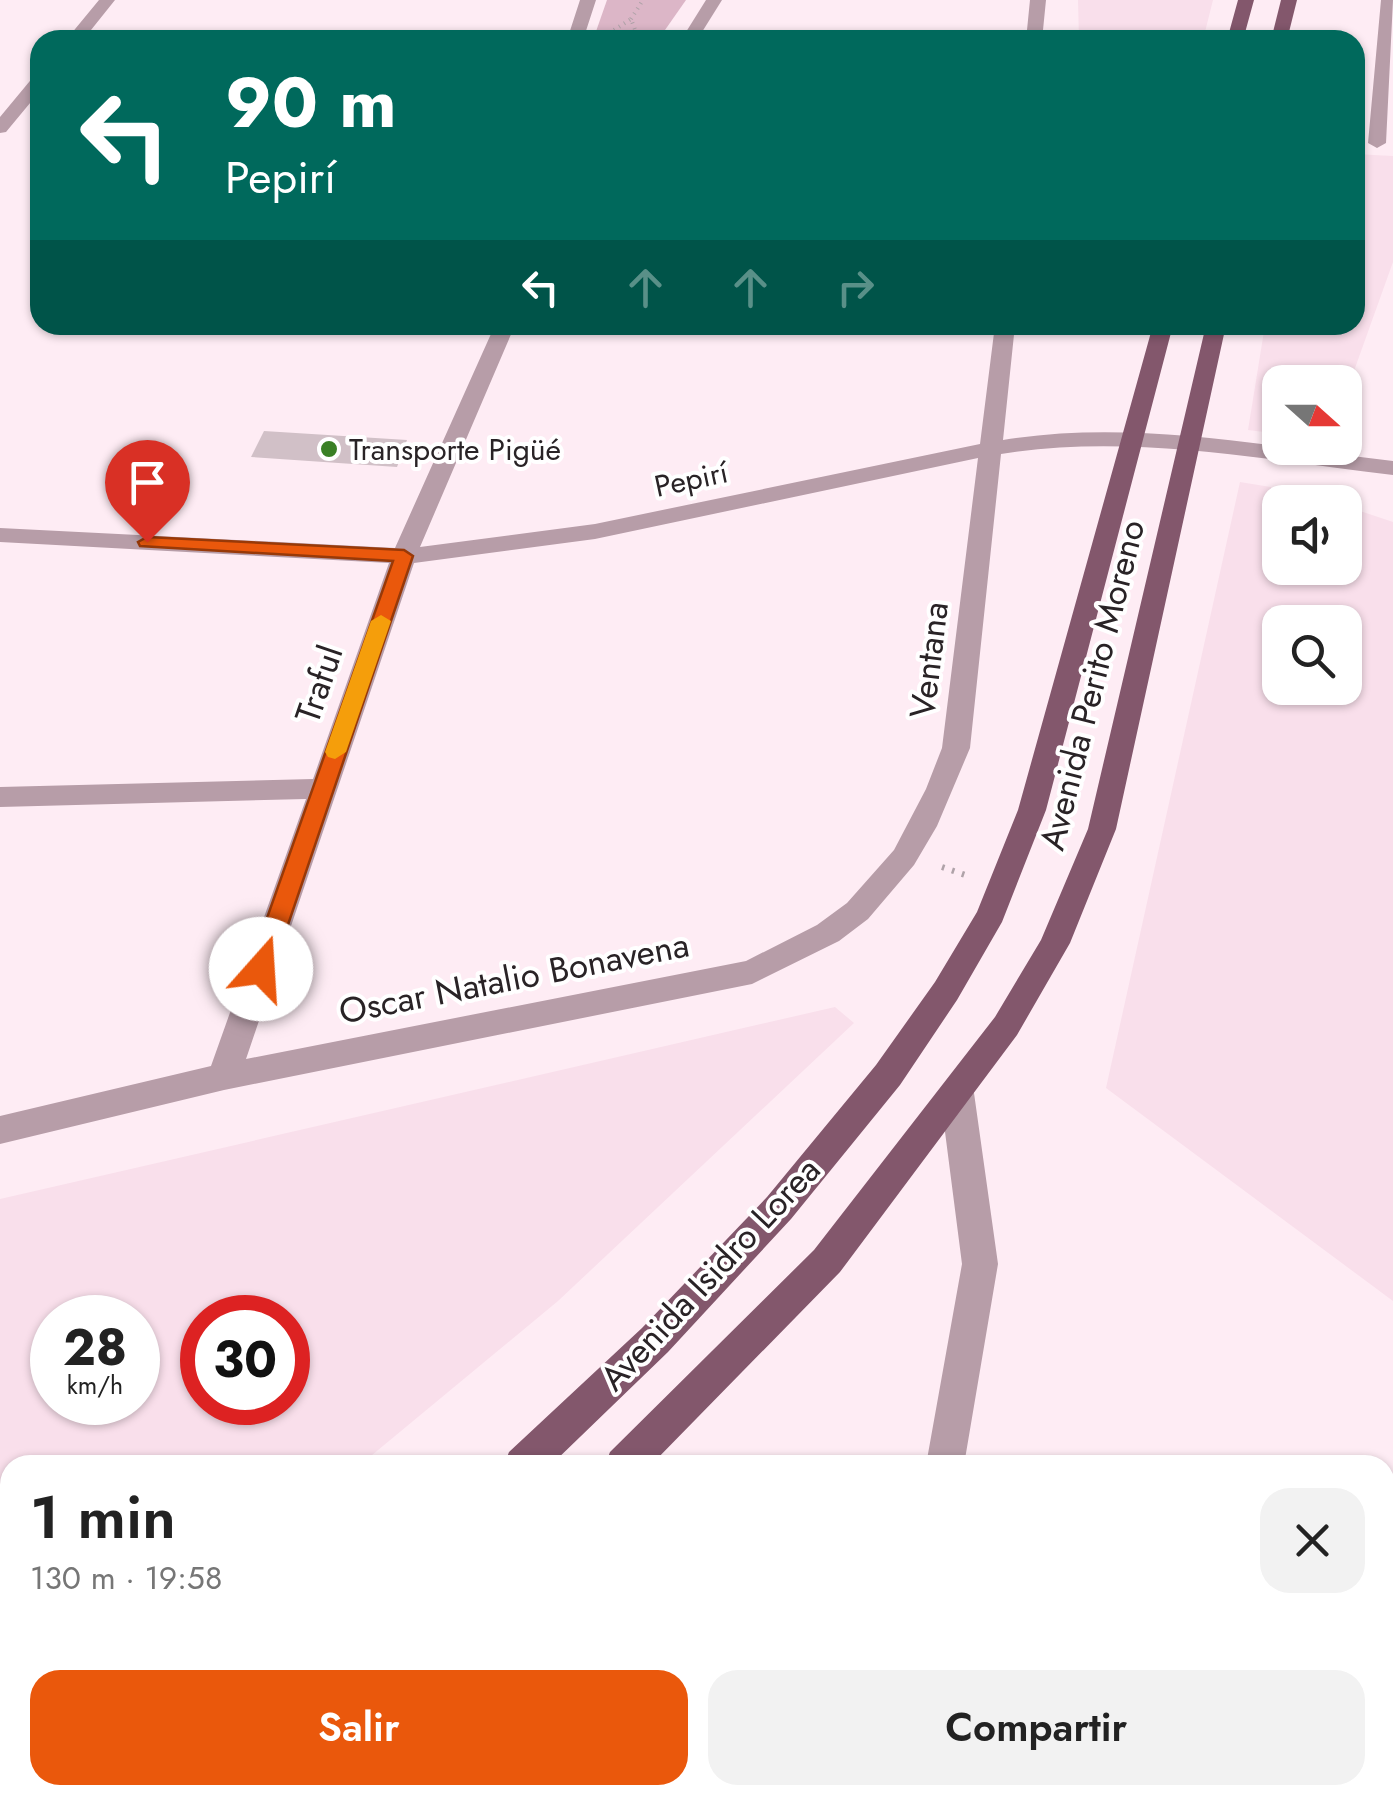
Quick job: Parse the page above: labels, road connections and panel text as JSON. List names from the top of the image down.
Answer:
{
  "streets": {
    "main road": ["Avenida Perito Moreno", "Avenida Isidro Lorea"],
    "street": [
      "Pepirí",
      "Ventana",
      "Traful",
      "Oscar Natalio Bonavena"
    ]
  },
  "crossings": [
    ["Pepirí", "Ventana"],
    ["Pepirí", "Traful"],
    ["Pepirí", "Avenida Perito Moreno"],
    ["Ventana", "Oscar Natalio Bonavena"],
    ["Traful", "Oscar Natalio Bonavena"],
    ["Avenida Perito Moreno", "Avenida Isidro Lorea"]
  ],
  "places": ["Transporte Pigüé"],
  "north": "right",
  "page": {
    "turn": ["90 m", "Pepirí"],
    "speed": "28 km/h",
    "limit": "30",
    "heading": ["1 min", "130 m · 19:58"],
    "buttons": ["Salir", "Compartir"]
  }
}
